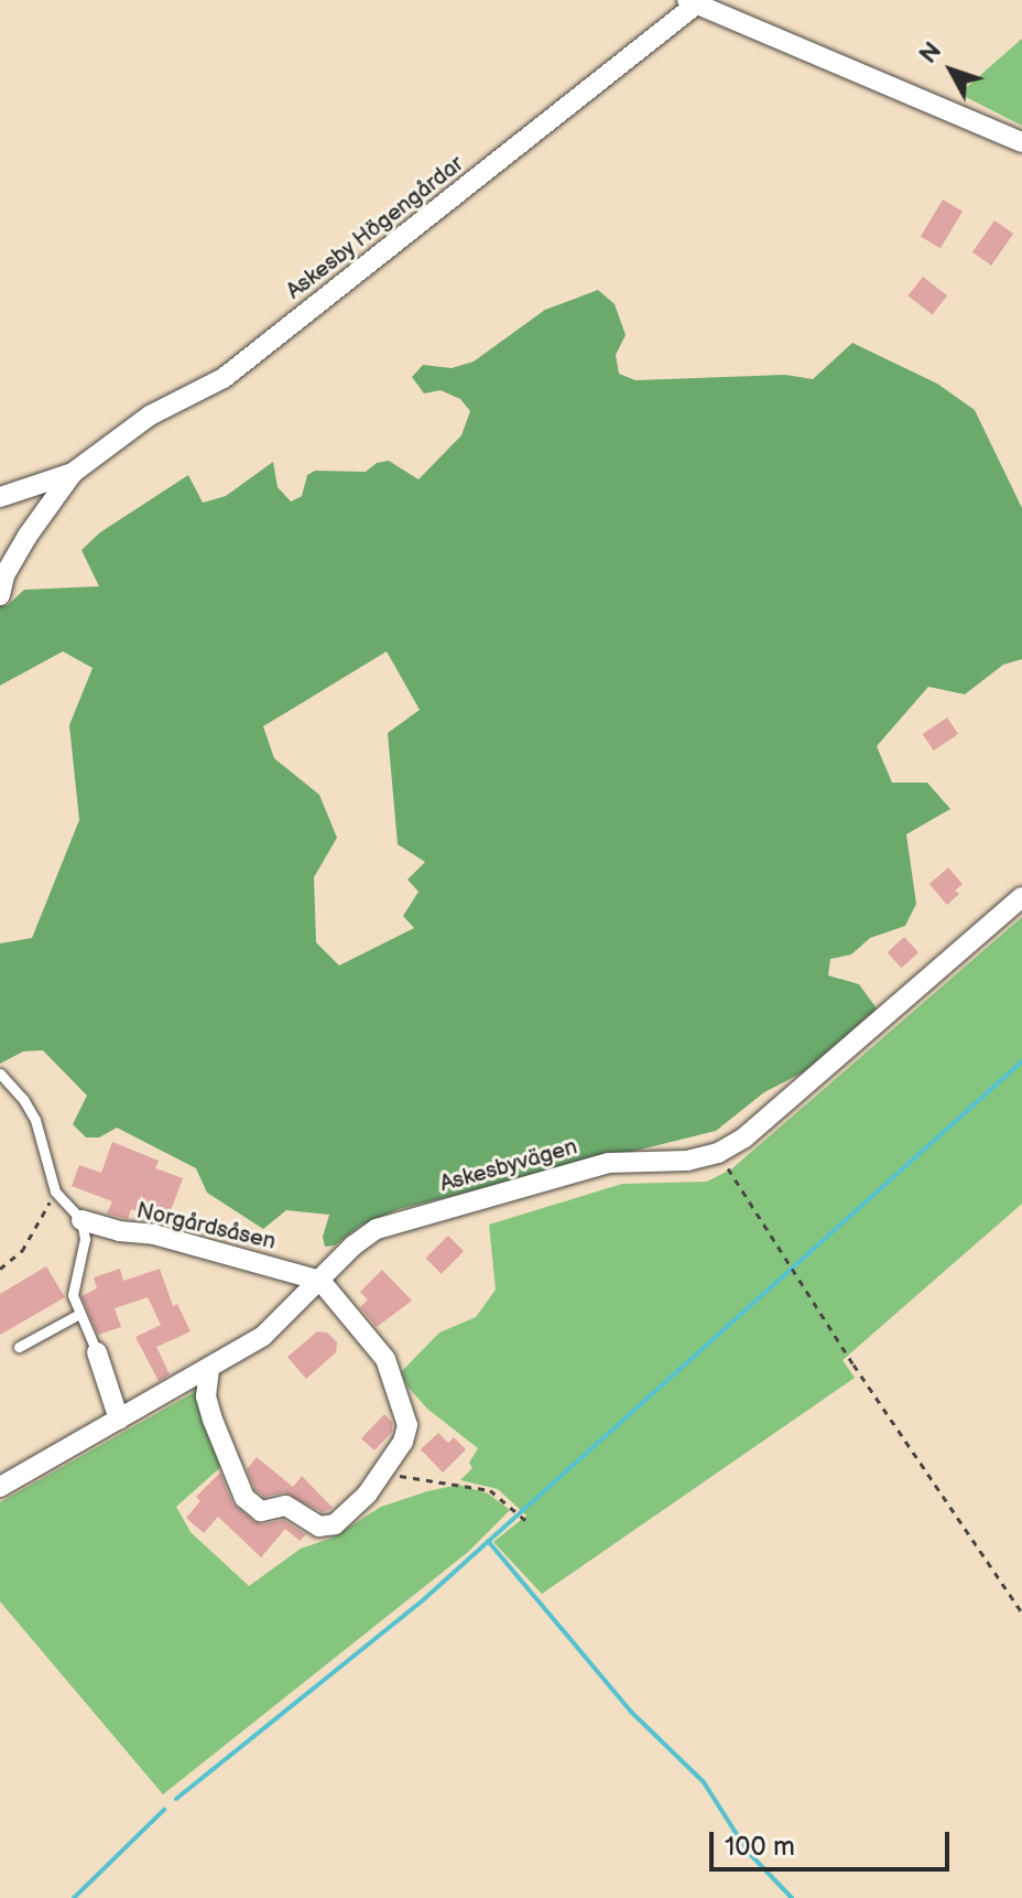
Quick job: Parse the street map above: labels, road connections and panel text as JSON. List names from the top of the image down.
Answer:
{
  "streets": {
    "street": ["Askesby Högengårdar", "Askesbyvägen", "Norgårdsåsen"]
  },
  "crossings": [
    ["Askesbyvägen", "Norgårdsåsen"]
  ],
  "scale_bar": "100 m",
  "north": "top left"
}
